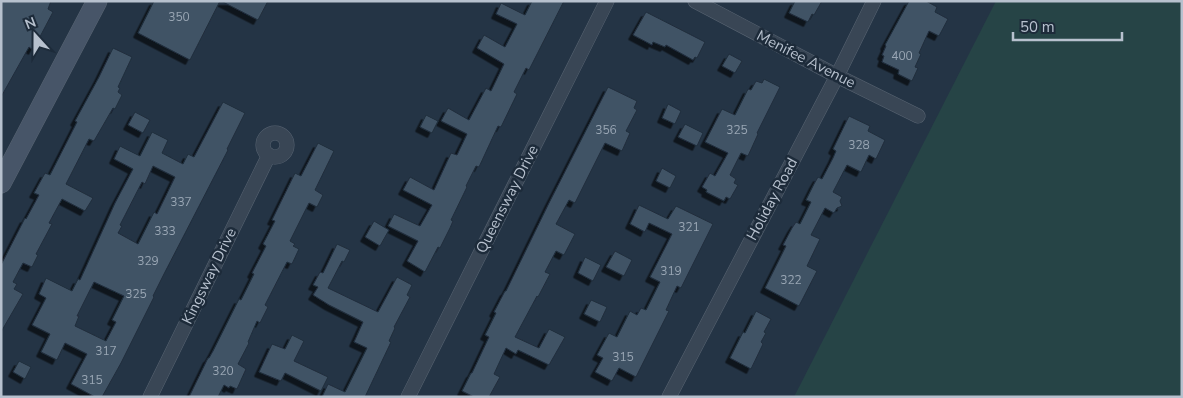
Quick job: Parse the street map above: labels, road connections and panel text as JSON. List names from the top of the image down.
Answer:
{
  "streets": {
    "street": [
      "Menifee Avenue",
      "Queensway Drive",
      "Holiday Road",
      "Kingsway Drive"
    ]
  },
  "crossings": [
    ["Menifee Avenue", "Holiday Road"]
  ],
  "house_numbers": [
    "350",
    "400",
    "356",
    "325",
    "328",
    "337",
    "321",
    "333",
    "329",
    "319",
    "322",
    "325",
    "317",
    "315",
    "320",
    "315"
  ],
  "scale_bar": "50 m",
  "north": "top"
}
